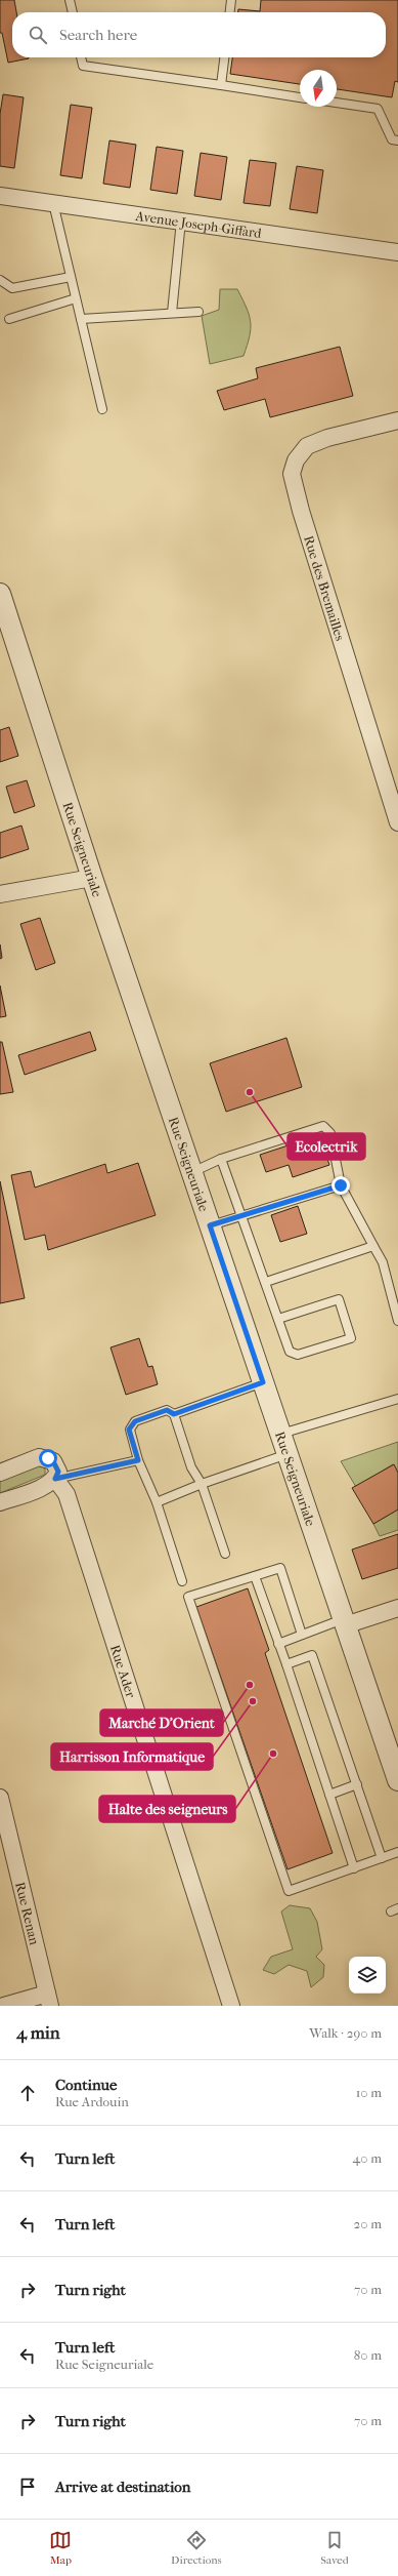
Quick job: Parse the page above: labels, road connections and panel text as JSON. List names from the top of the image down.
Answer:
{
  "streets": {
    "street": [
      "Avenue Joseph-Giffard",
      "Rue des Bremailles",
      "Rue Seigneuriale",
      "Rue Ader",
      "Rue Renan"
    ]
  },
  "places": [
    "Ecolectrik",
    "Marché D'Orient",
    "Harrisson Informatique",
    "Halte des seigneurs"
  ],
  "north": "bottom",
  "page": {
    "search": "Search here",
    "heading": ["4 min", "Walk · 290 m"],
    "list": [
      ["Continue", "Rue Ardouin", "10 m"],
      ["Turn left", "40 m"],
      ["Turn left", "20 m"],
      ["Turn right", "70 m"],
      ["Turn left", "Rue Seigneuriale", "80 m"],
      ["Turn right", "70 m"],
      "Arrive at destination"
    ],
    "nav": ["Map", "Directions", "Saved"]
  }
}
